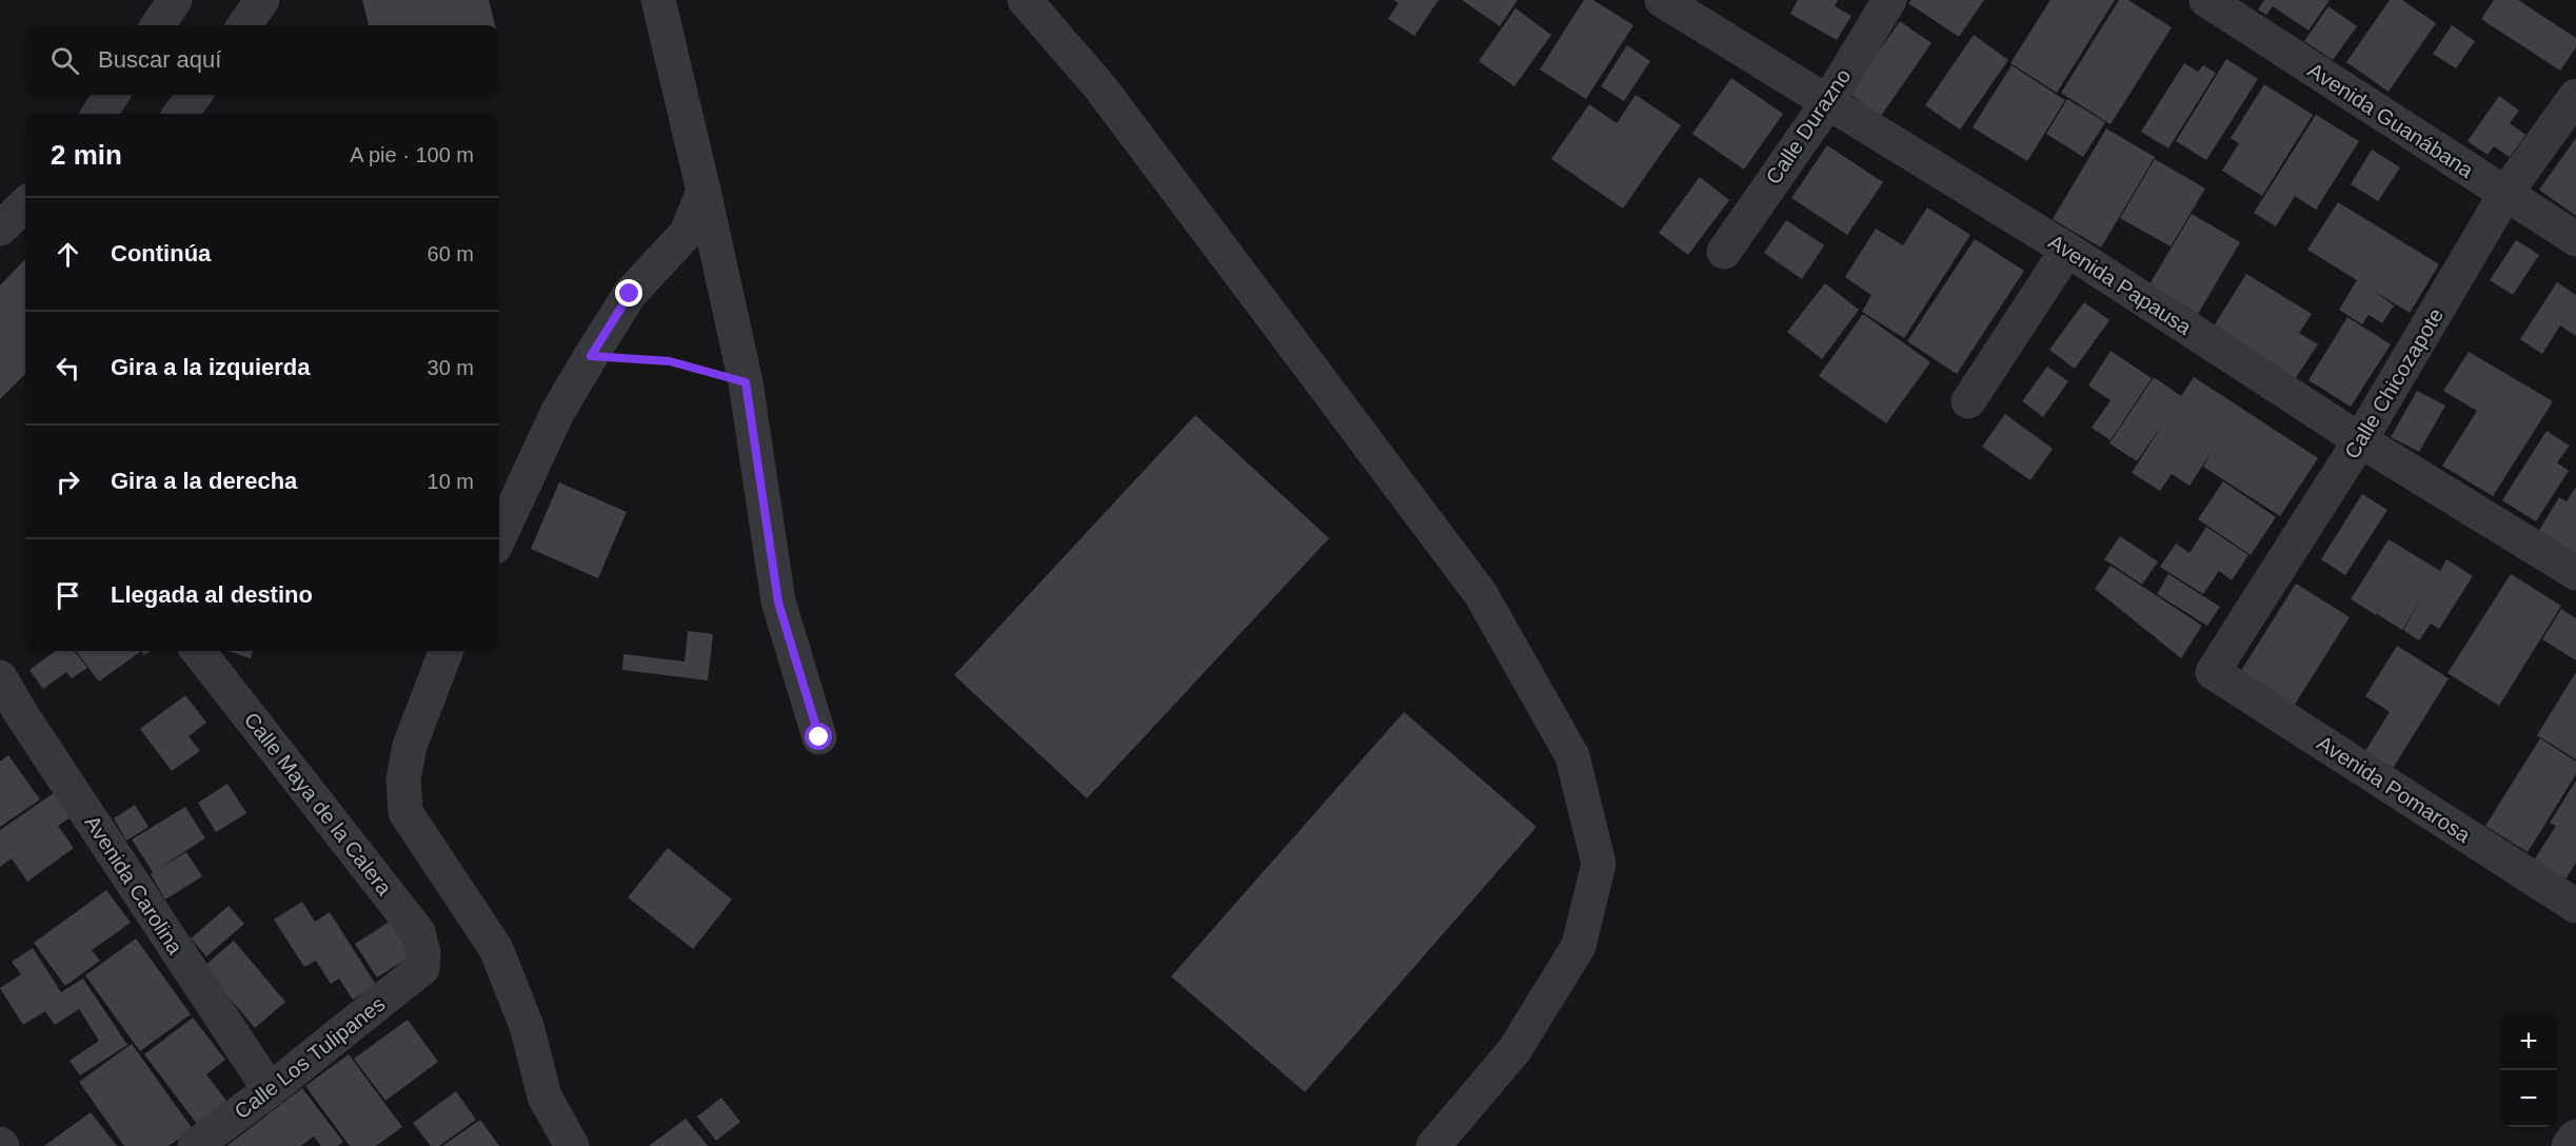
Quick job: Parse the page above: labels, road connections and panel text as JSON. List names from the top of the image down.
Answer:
{
  "streets": {
    "street": [
      "Avenida Guanábana",
      "Calle Durazno",
      "Avenida Papausa",
      "Calle Chicozapote",
      "Avenida Pomarosa",
      "Calle Maya de la Calera",
      "Avenida Carolina",
      "Calle Los Tulipanes"
    ]
  },
  "crossings": [
    ["Avenida Guanábana", "Calle Chicozapote"],
    ["Calle Durazno", "Avenida Papausa"],
    ["Avenida Papausa", "Calle Chicozapote"],
    ["Calle Chicozapote", "Avenida Pomarosa"],
    ["Calle Maya de la Calera", "Calle Los Tulipanes"],
    ["Avenida Carolina", "Calle Los Tulipanes"]
  ],
  "page": {
    "search": "Buscar aquí",
    "heading": ["2 min", "A pie · 100 m"],
    "list": [
      ["Continúa", "60 m"],
      ["Gira a la izquierda", "30 m"],
      ["Gira a la derecha", "10 m"],
      "Llegada al destino"
    ],
    "map_buttons": ["+", "−"]
  }
}
